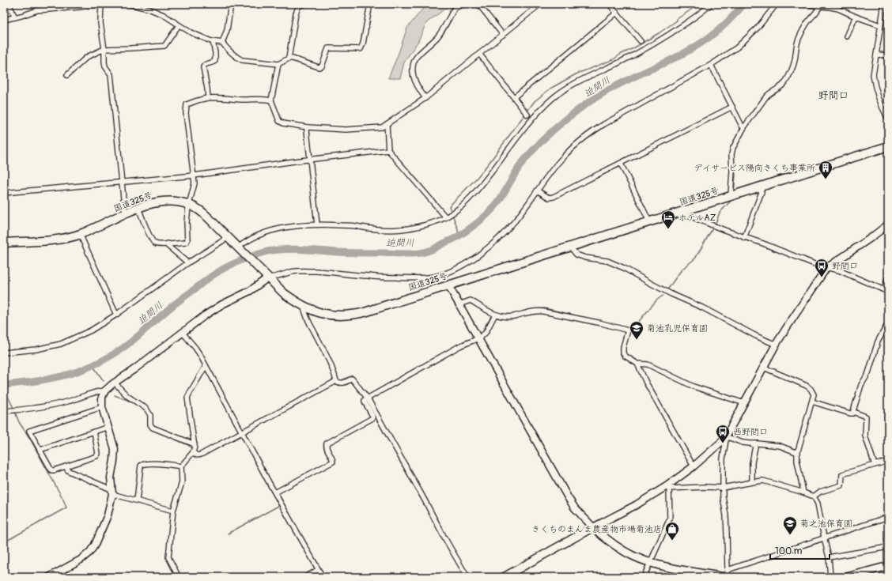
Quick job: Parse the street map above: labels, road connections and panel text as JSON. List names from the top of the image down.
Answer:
{
  "streets": {
    "highway": ["国道325号"]
  },
  "districts": ["野間口"],
  "water": ["迫間川"],
  "places": {
    "building": ["デイサービス陽向きくち事業所"],
    "hotel": ["ホテルAZ"],
    "bus stop": ["野間口", "西野間口"],
    "school or university": ["菊池乳児保育園", "菊之池保育園"],
    "shop": ["きくちのまんま農産物市場菊池店"]
  },
  "scale_bar": "100 m"
}
